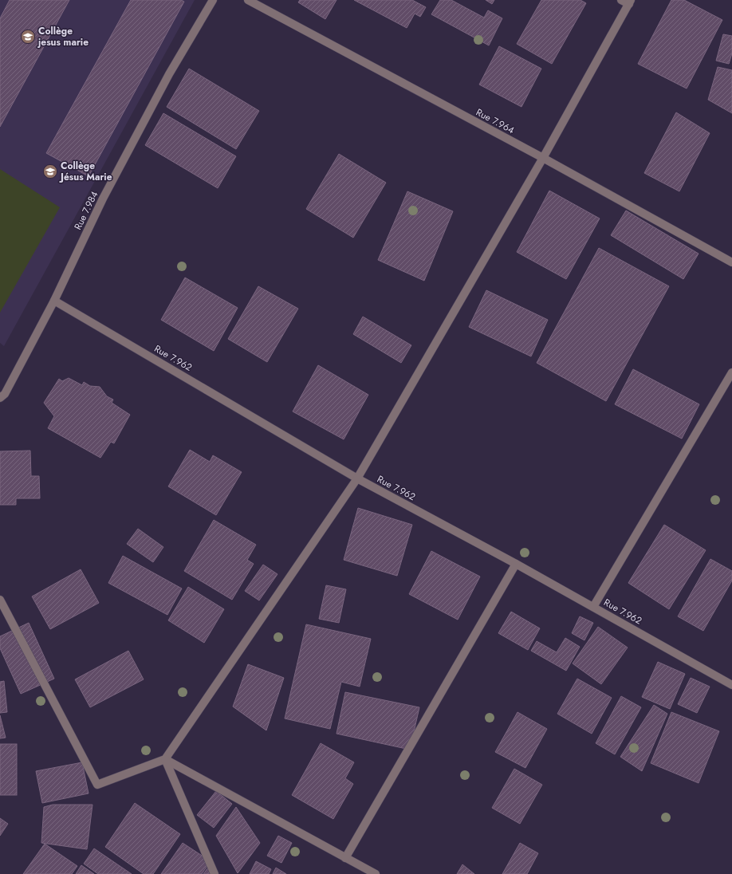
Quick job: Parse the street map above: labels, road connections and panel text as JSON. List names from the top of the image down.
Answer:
{
  "streets": {
    "street": ["Rue 7.964", "Rue 7.984", "Rue 7.962"]
  },
  "crossings": [
    ["Rue 7.984", "Rue 7.962"]
  ],
  "places": {
    "school or university": ["Collège jesus marie", "Collège Jésus Marie"]
  }
}
